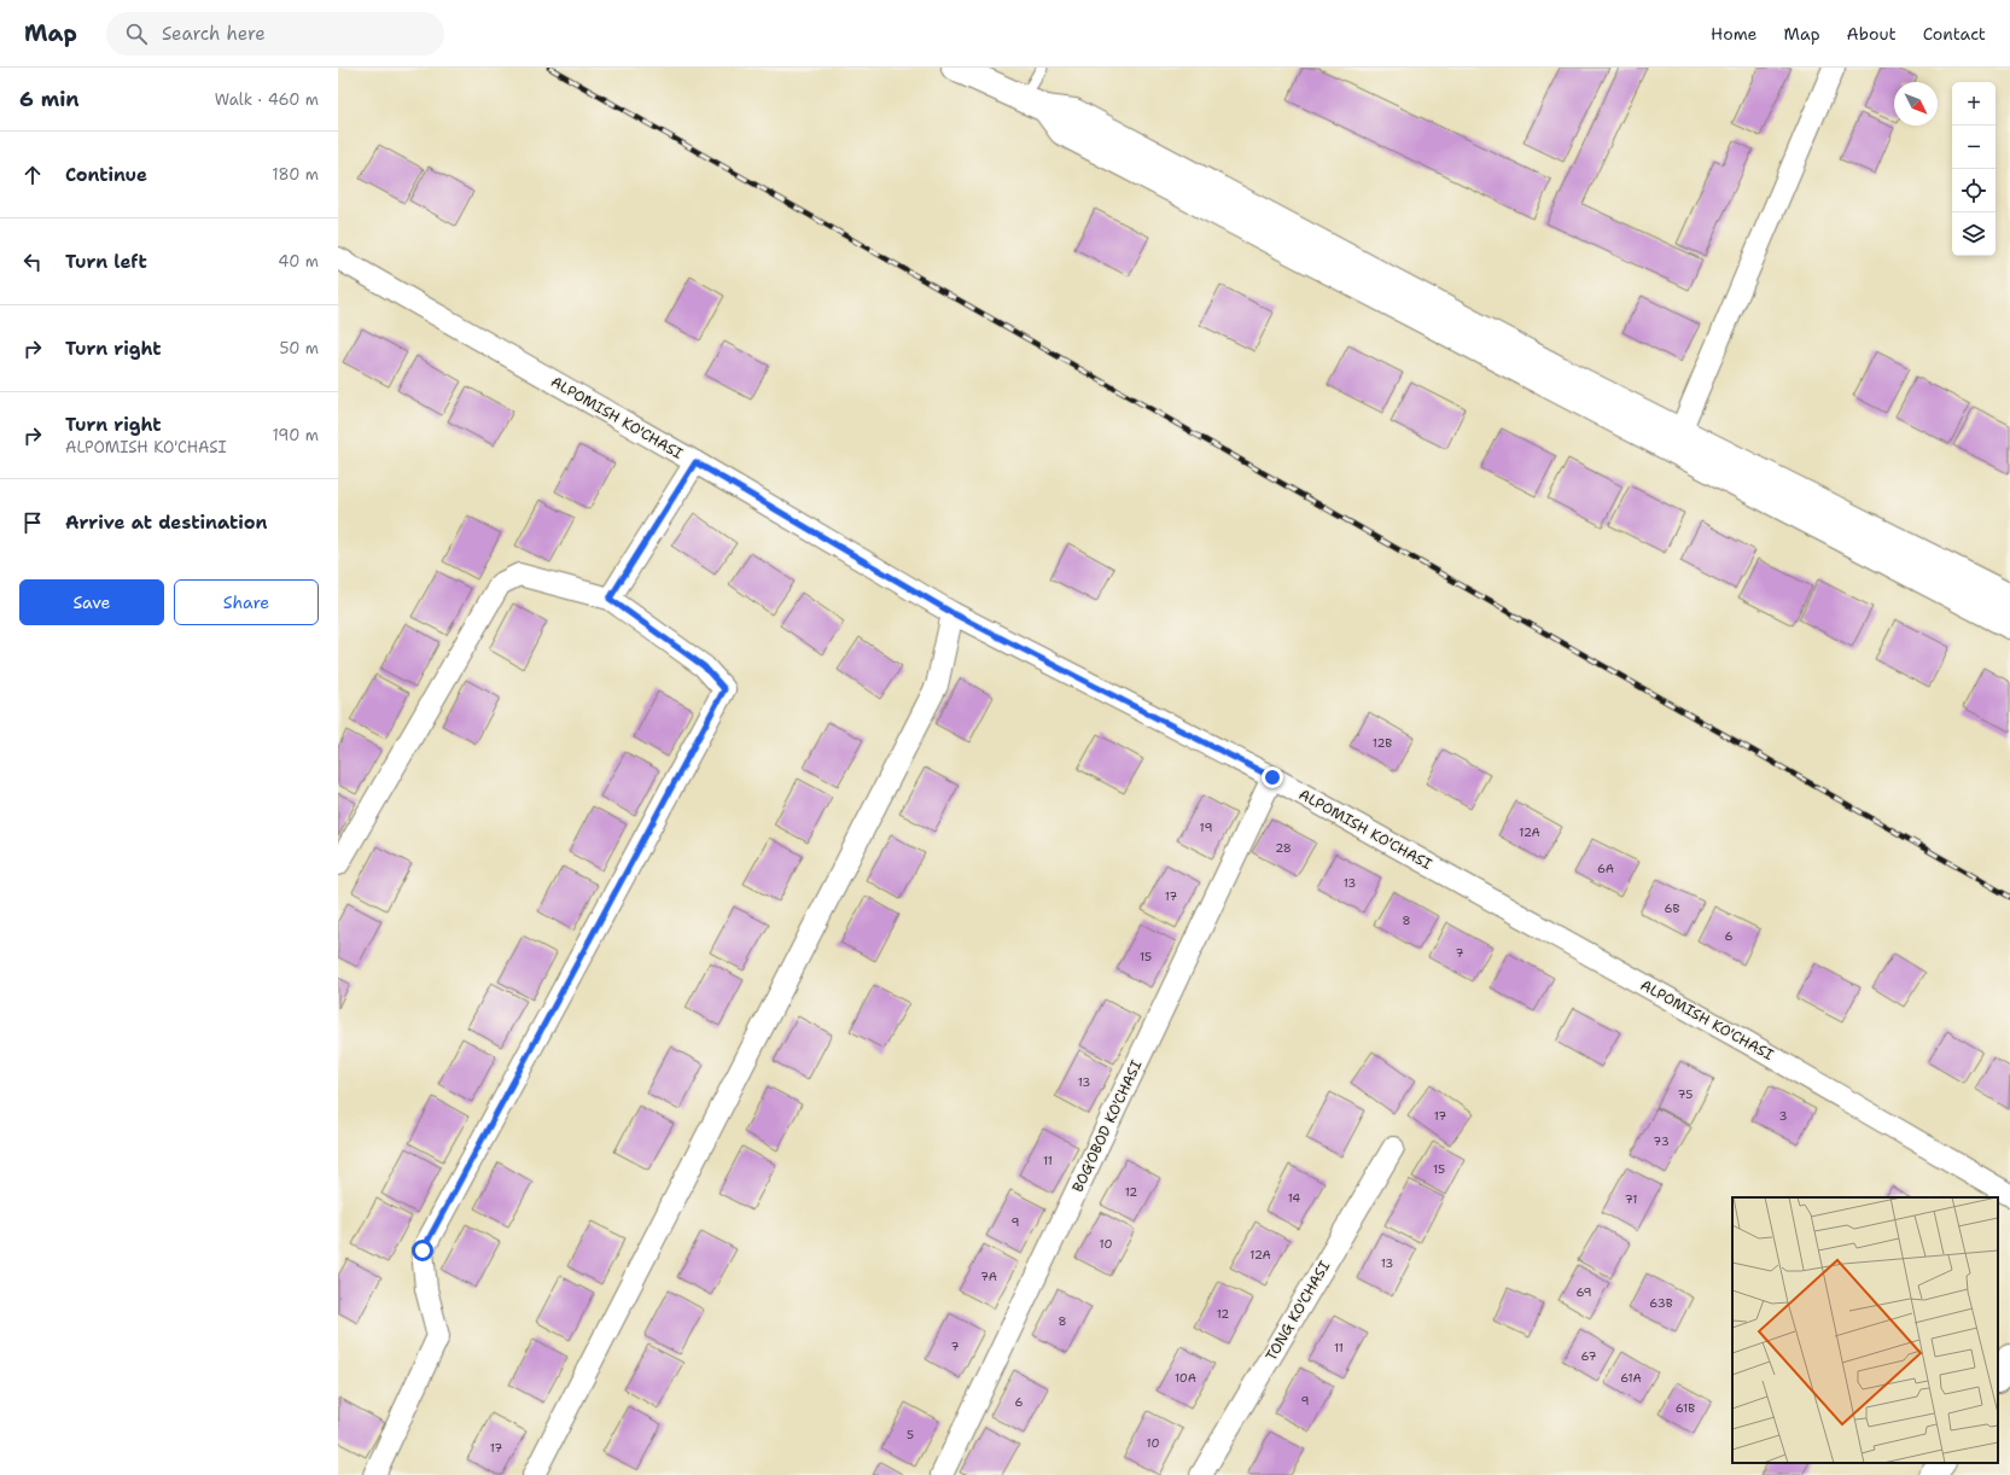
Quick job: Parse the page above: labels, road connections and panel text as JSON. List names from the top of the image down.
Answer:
{
  "streets": {
    "street": ["ALPOMISH KO'CHASI", "BOG'OBOD KO'CHASI", "TONG KO'CHASI"]
  },
  "crossings": [
    ["ALPOMISH KO'CHASI", "BOG'OBOD KO'CHASI"]
  ],
  "house_numbers": [
    "12B",
    "19",
    "12A",
    "28",
    "6A",
    "13",
    "17",
    "6B",
    "8",
    "6",
    "7",
    "15",
    "13",
    "75",
    "17",
    "3",
    "73",
    "11",
    "15",
    "12",
    "14",
    "71",
    "9",
    "10",
    "12A",
    "13",
    "7A",
    "69",
    "63B",
    "12",
    "8",
    "7",
    "11",
    "67",
    "10A",
    "61A",
    "9",
    "6",
    "61B",
    "5",
    "10",
    "17"
  ],
  "north": "bottom right",
  "page": {
    "header": "Map",
    "search": "Search here",
    "nav": [
      "Home",
      "Map",
      "About",
      "Contact"
    ],
    "heading": ["6 min", "Walk · 460 m"],
    "map_buttons": ["+", "−"],
    "list": [
      ["Continue", "180 m"],
      ["Turn left", "40 m"],
      ["Turn right", "50 m"],
      ["Turn right", "ALPOMISH KO'CHASI", "190 m"],
      "Arrive at destination"
    ],
    "buttons": ["Save", "Share"]
  }
}
